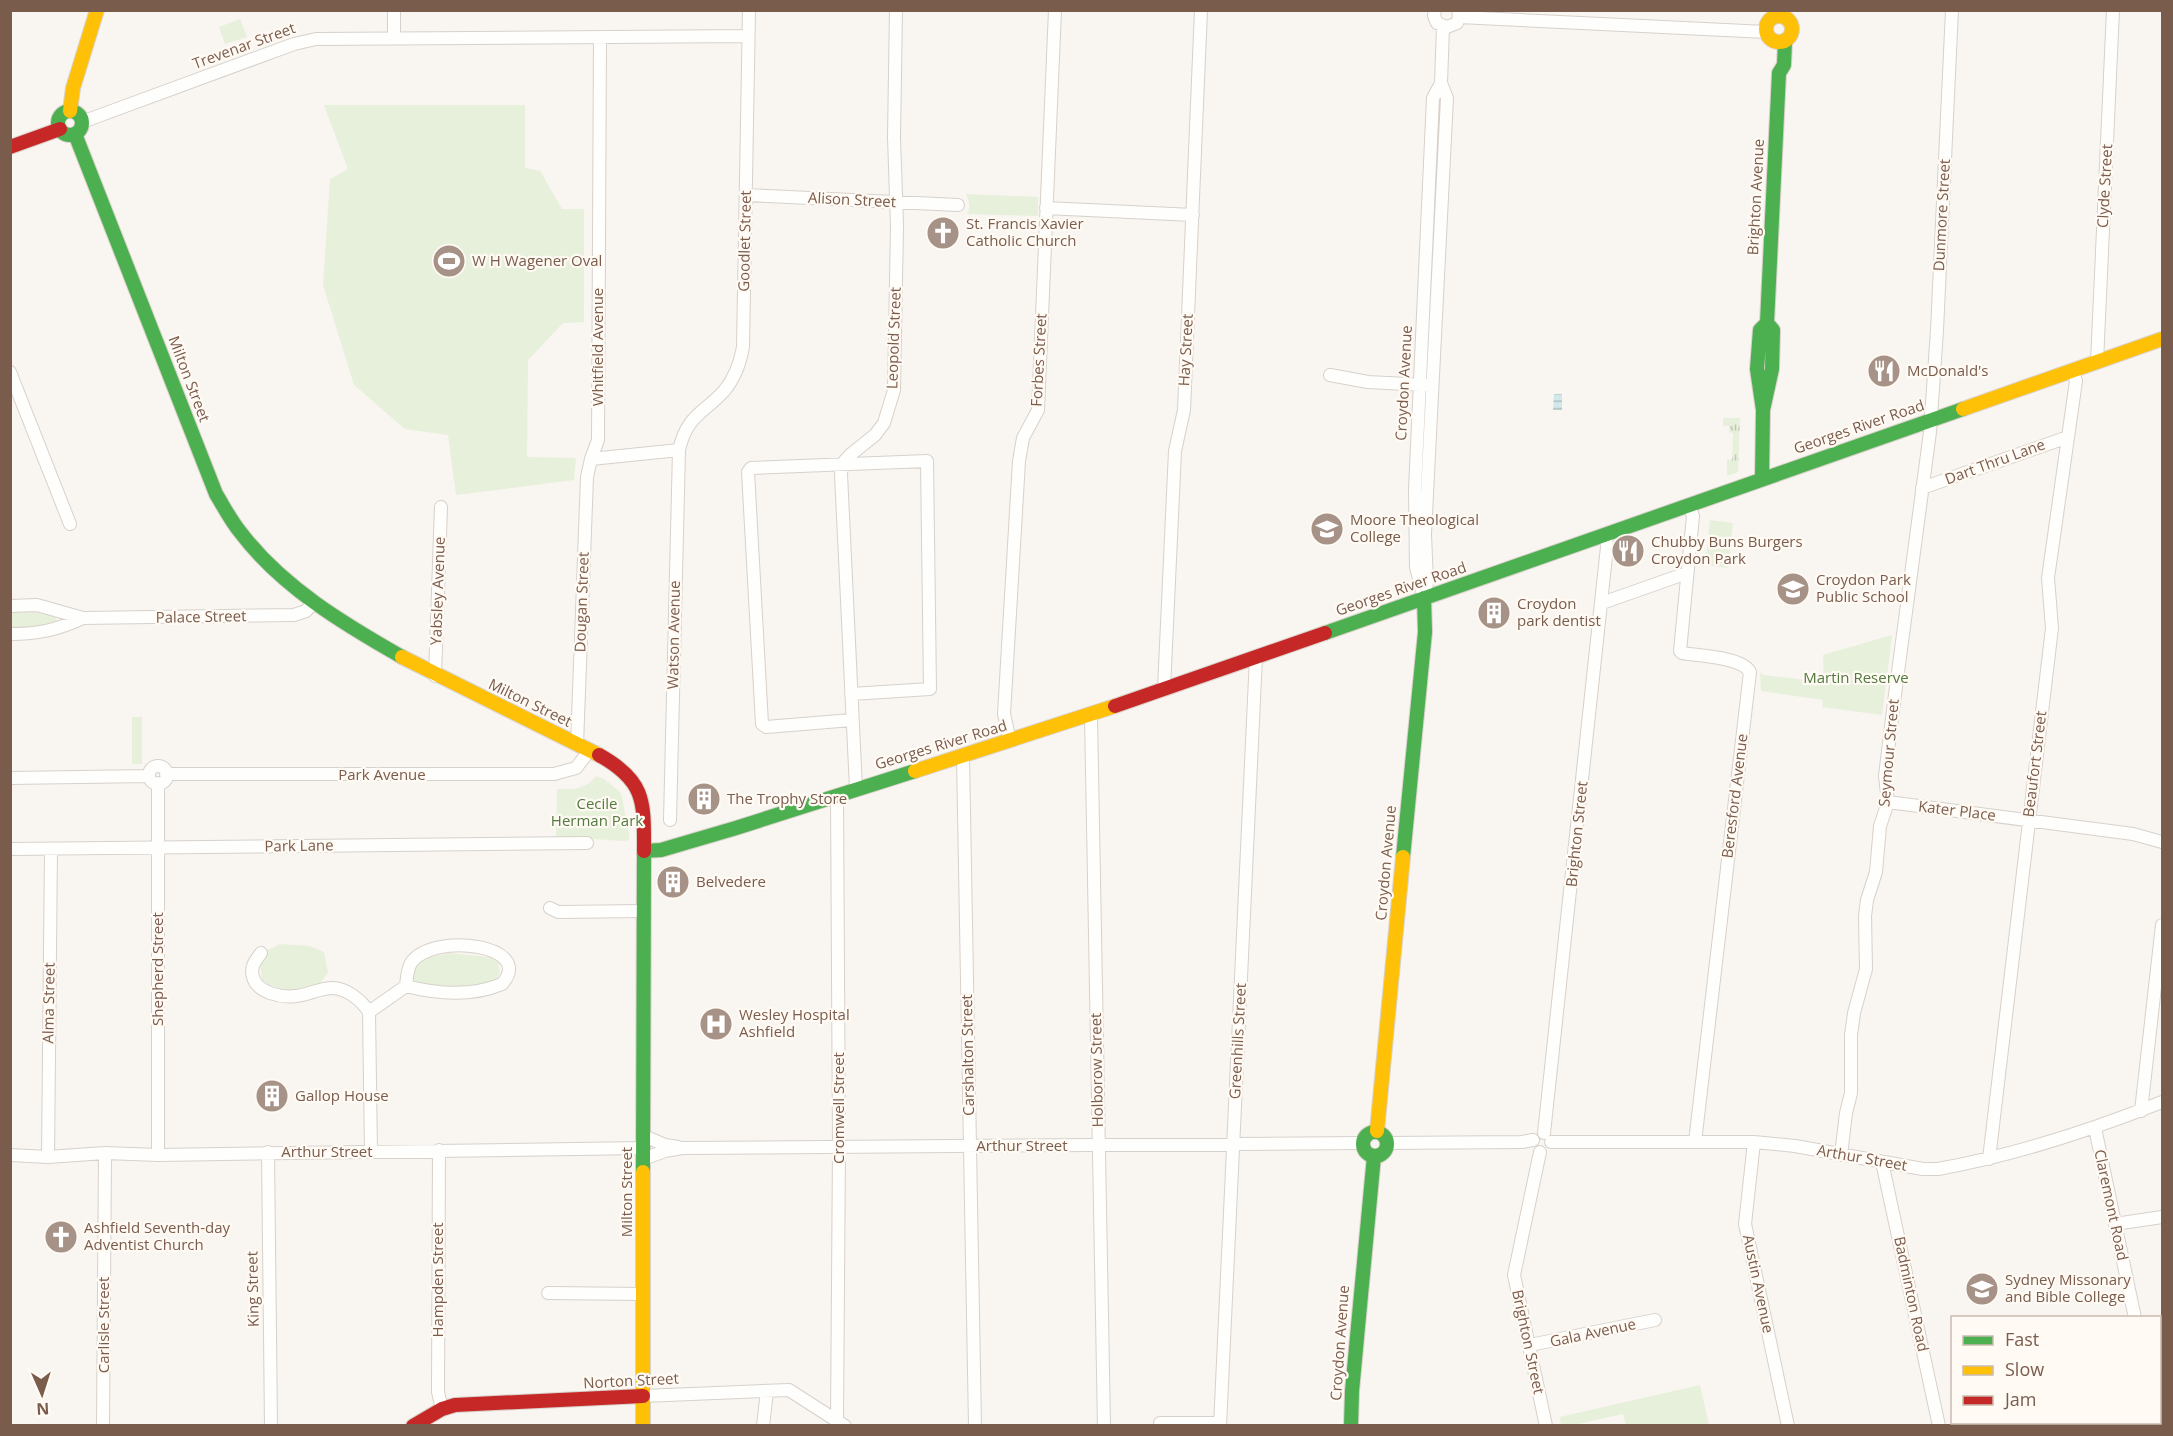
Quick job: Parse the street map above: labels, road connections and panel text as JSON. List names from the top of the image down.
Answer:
{
  "streets": {
    "main road": [
      "Brighton Avenue",
      "Milton Street",
      "Croydon Avenue",
      "Georges River Road",
      "Norton Street"
    ],
    "street": [
      "Trevenar Street",
      "Clyde Street",
      "Alison Street",
      "Dunmore Street",
      "Goodlet Street",
      "Leopold Street",
      "Whitfield Avenue",
      "Hay Street",
      "Forbes Street",
      "Dart Thru Lane",
      "Yabsley Avenue",
      "Dougan Street",
      "Palace Street",
      "Watson Avenue",
      "Seymour Street",
      "Beaufort Street",
      "Park Avenue",
      "Beresford Avenue",
      "Kater Place",
      "Brighton Street",
      "Park Lane",
      "Shepherd Street",
      "Alma Street",
      "Greenhills Street",
      "Carshalton Street",
      "Holborow Street",
      "Cromwell Street",
      "Arthur Street",
      "Claremont Road",
      "Hampden Street",
      "Austin Avenue",
      "King Street",
      "Badminton Road",
      "Carlisle Street",
      "Gala Avenue"
    ]
  },
  "crossings": [
    ["Trevenar Street", "Goodlet Street"],
    ["Trevenar Street", "Whitfield Avenue"],
    ["Trevenar Street", "Milton Street"],
    ["Clyde Street", "Georges River Road"],
    ["Brighton Avenue", "Georges River Road"],
    ["Alison Street", "Goodlet Street"],
    ["Alison Street", "Leopold Street"],
    ["Dunmore Street", "Georges River Road"],
    ["Dunmore Street", "Seymour Street"],
    ["Goodlet Street", "Watson Avenue"],
    ["Whitfield Avenue", "Dougan Street"],
    ["Hay Street", "Georges River Road"],
    ["Forbes Street", "Georges River Road"],
    ["Milton Street", "Georges River Road"],
    ["Milton Street", "Yabsley Avenue"],
    ["Milton Street", "Dougan Street"],
    ["Milton Street", "Palace Street"],
    ["Milton Street", "Park Avenue"],
    ["Milton Street", "Arthur Street"],
    ["Milton Street", "Norton Street"],
    ["Croydon Avenue", "Georges River Road"],
    ["Croydon Avenue", "Arthur Street"],
    ["Georges River Road", "Seymour Street"],
    ["Georges River Road", "Beaufort Street"],
    ["Georges River Road", "Beresford Avenue"],
    ["Georges River Road", "Brighton Street"],
    ["Georges River Road", "Greenhills Street"],
    ["Georges River Road", "Carshalton Street"],
    ["Georges River Road", "Holborow Street"],
    ["Georges River Road", "Cromwell Street"],
    ["Dart Thru Lane", "Seymour Street"],
    ["Dart Thru Lane", "Beaufort Street"],
    ["Dougan Street", "Park Avenue"],
    ["Seymour Street", "Kater Place"],
    ["Seymour Street", "Arthur Street"],
    ["Beaufort Street", "Kater Place"],
    ["Beaufort Street", "Arthur Street"],
    ["Park Avenue", "Shepherd Street"],
    ["Beresford Avenue", "Arthur Street"],
    ["Brighton Street", "Arthur Street"],
    ["Brighton Street", "Gala Avenue"],
    ["Park Lane", "Shepherd Street"],
    ["Park Lane", "Alma Street"],
    ["Shepherd Street", "Arthur Street"],
    ["Alma Street", "Arthur Street"],
    ["Greenhills Street", "Arthur Street"],
    ["Carshalton Street", "Arthur Street"],
    ["Holborow Street", "Arthur Street"],
    ["Cromwell Street", "Arthur Street"],
    ["Cromwell Street", "Norton Street"],
    ["Arthur Street", "Claremont Road"],
    ["Arthur Street", "Hampden Street"],
    ["Arthur Street", "Austin Avenue"],
    ["Arthur Street", "King Street"],
    ["Arthur Street", "Badminton Road"],
    ["Arthur Street", "Carlisle Street"],
    ["Hampden Street", "Norton Street"]
  ],
  "parks": ["Martin Reserve", "Cecile Herman Park"],
  "places": {
    "church": ["St. Francis Xavier Catholic Church", "Ashfield Seventh-day Adventist Church"],
    "sports": ["W H Wagener Oval"],
    "restaurant": ["McDonald's", "Chubby Buns Burgers Croydon Park"],
    "school or university": ["Moore Theological College", "Croydon Park Public School", "Sydney Missonary and Bible College"],
    "building": [
      "Croydon park dentist",
      "The Trophy Store",
      "Belvedere",
      "Gallop House"
    ],
    "hospital": ["Wesley Hospital Ashfield"]
  },
  "legend": ["Fast", "Slow", "Jam"],
  "north": "bottom"
}
